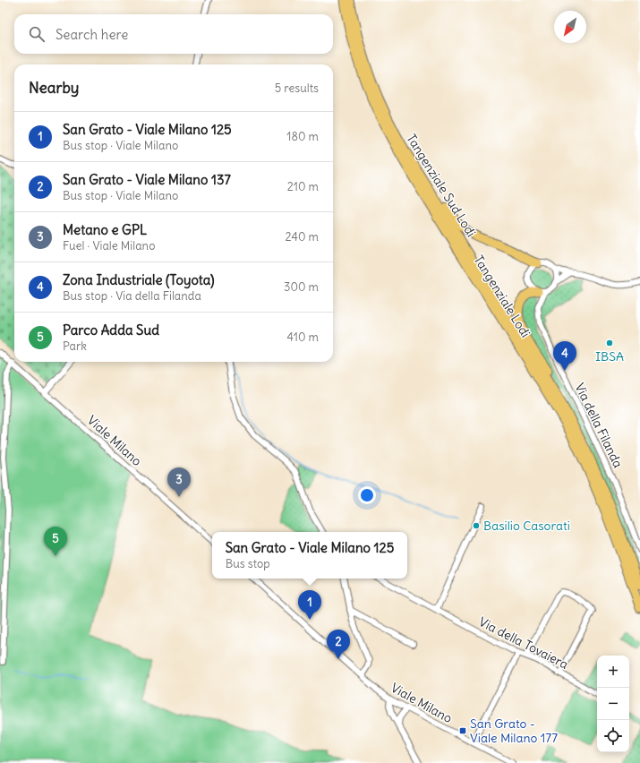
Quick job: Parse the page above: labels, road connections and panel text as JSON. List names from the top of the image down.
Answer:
{
  "streets": {
    "highway": ["Tangenziale Sud Lodi", "Tangenziale Lodi"],
    "street": ["Via della Filanda", "Viale Milano", "Via della Tovaiera"]
  },
  "places": {
    "other": ["IBSA", "Basilio Casorati"],
    "transit": ["San Grato - Viale Milano 177"]
  },
  "north": "bottom left",
  "page": {
    "search": "Search here",
    "heading": ["Nearby", "5 results"],
    "list": [
      {
        "mark": "1",
        "name": "San Grato - Viale Milano 125",
        "note": "Bus stop · Viale Milano",
        "value": "180 m"
      },
      {
        "mark": "2",
        "name": "San Grato - Viale Milano 137",
        "note": "Bus stop · Viale Milano",
        "value": "210 m"
      },
      {
        "mark": "3",
        "name": "Metano e GPL",
        "note": "Fuel · Viale Milano",
        "value": "240 m"
      },
      {
        "mark": "4",
        "name": "Zona Industriale (Toyota)",
        "note": "Bus stop · Via della Filanda",
        "value": "300 m"
      },
      {
        "mark": "5",
        "name": "Parco Adda Sud",
        "note": "Park",
        "value": "410 m"
      }
    ],
    "pins": [
      "4",
      "3",
      "5",
      "1",
      "2"
    ],
    "popup": ["San Grato - Viale Milano 125", "Bus stop"],
    "map_buttons": ["+", "−"]
  }
}
